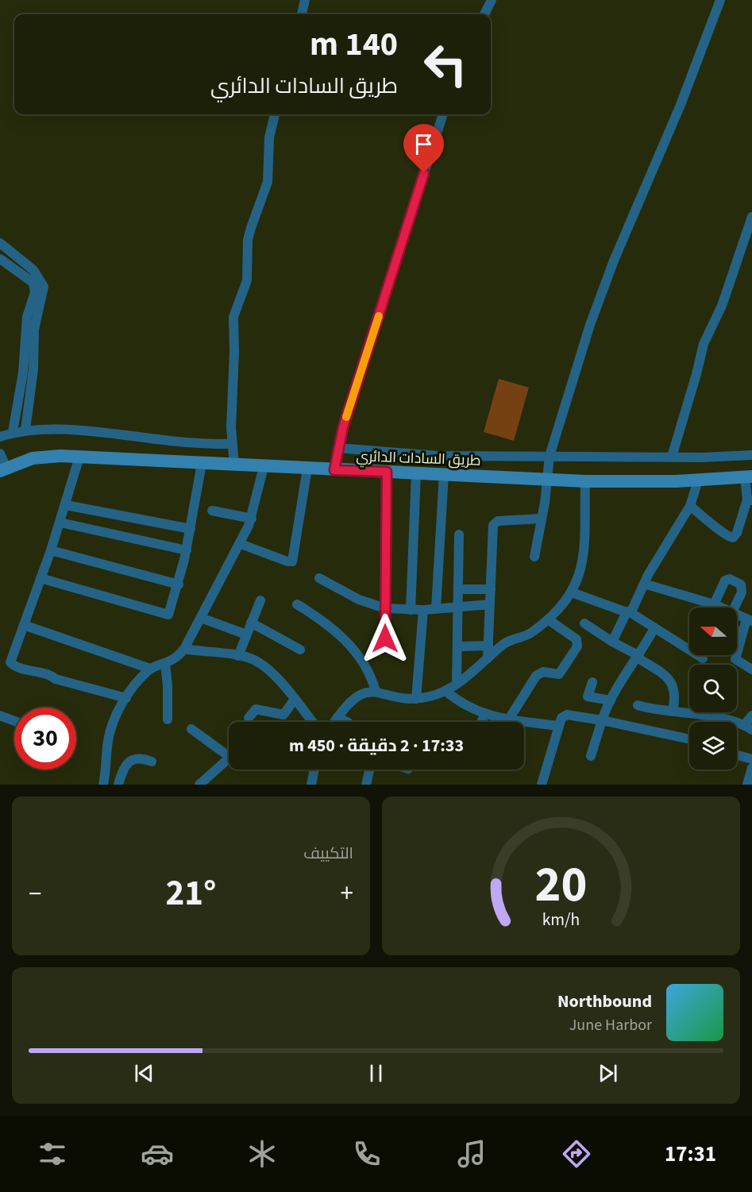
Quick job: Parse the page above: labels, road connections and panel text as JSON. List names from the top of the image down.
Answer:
{
  "streets": {
    "main road": ["طريق السادات الدائري"]
  },
  "north": "left",
  "page": {
    "turn": ["140 m", "طريق السادات الدائري"],
    "limit": "30",
    "trip": "17:33 · 2 دقيقة · 450 m",
    "tile": "التكييف",
    "heat": ["−", "21°", "+"],
    "song": ["Northbound", "June Harbor"],
    "tabs": "17:31",
    "gauge": ["20", "km/h"]
  }
}
